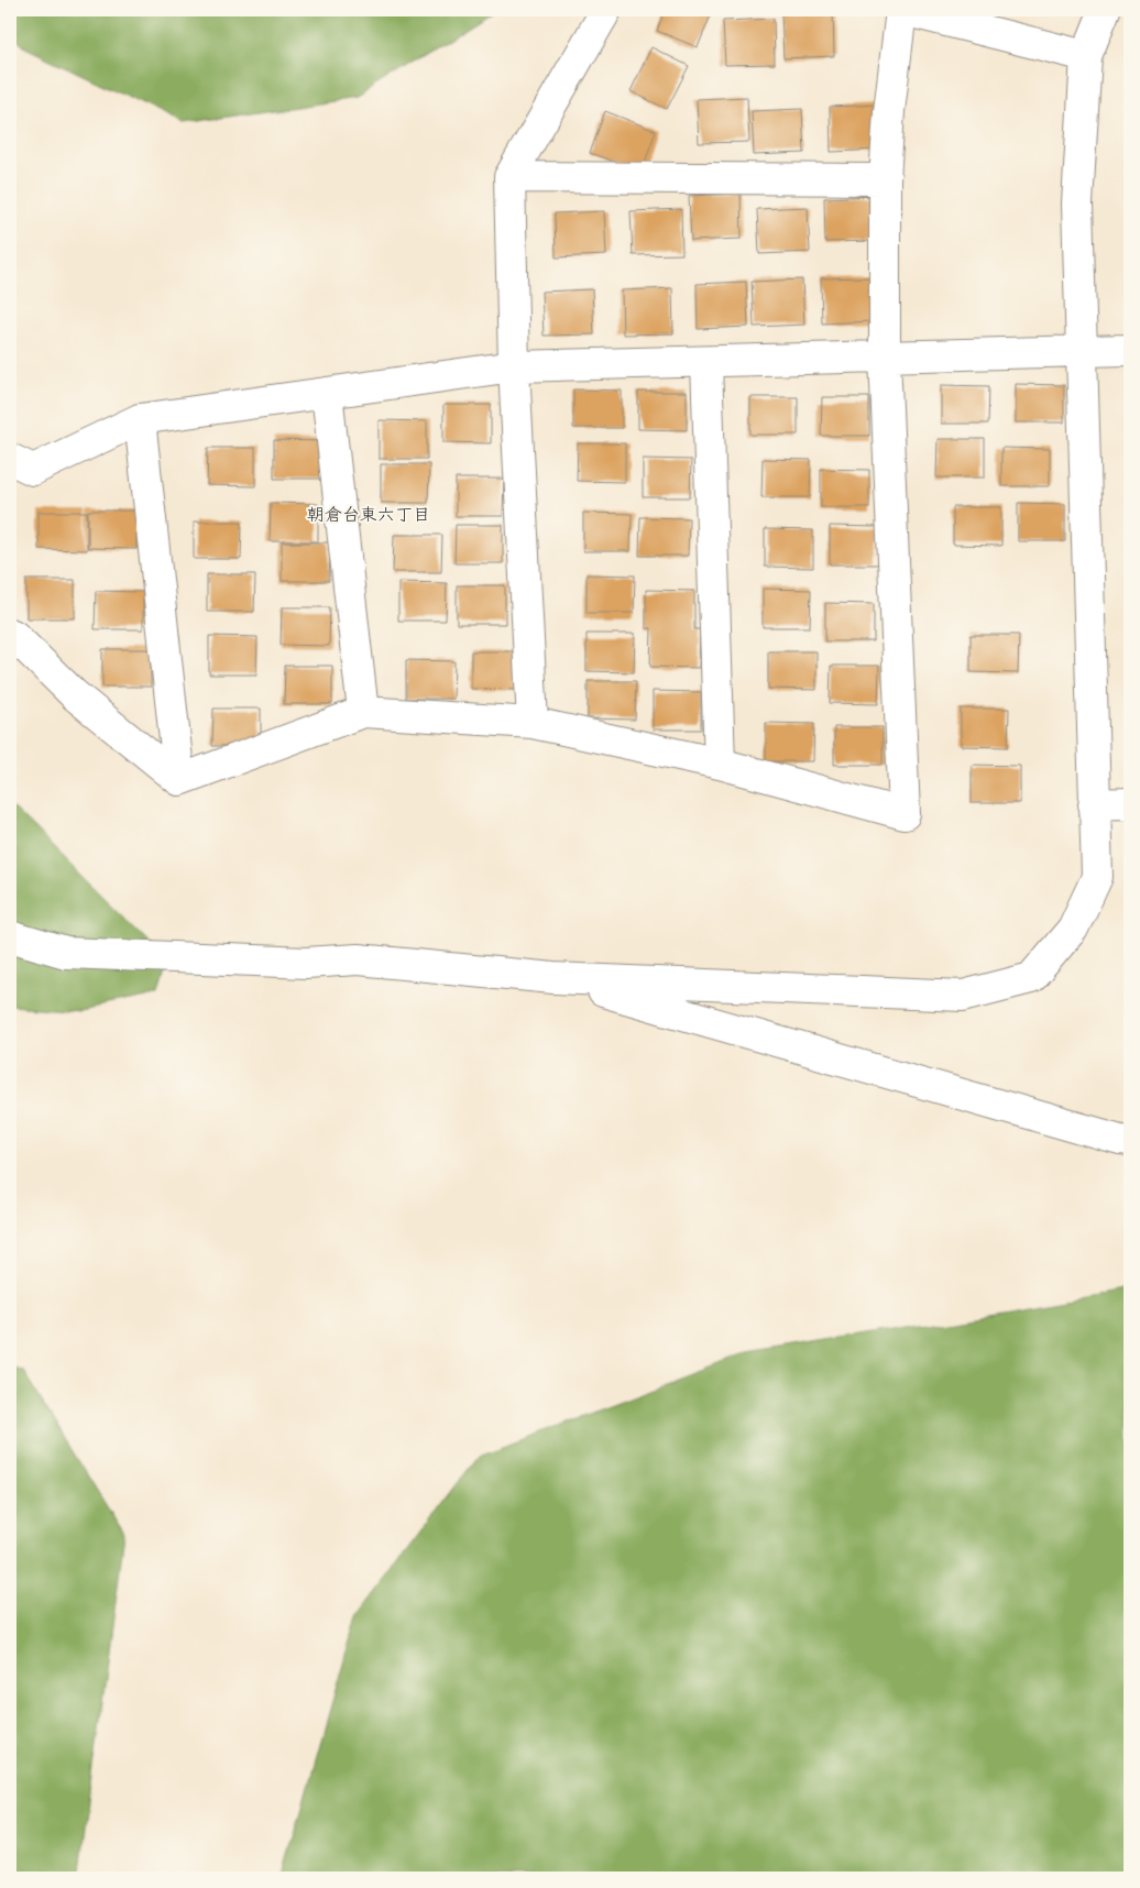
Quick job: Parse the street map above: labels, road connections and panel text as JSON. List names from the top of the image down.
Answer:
{
  "districts": ["朝倉台東六丁目"]
}
